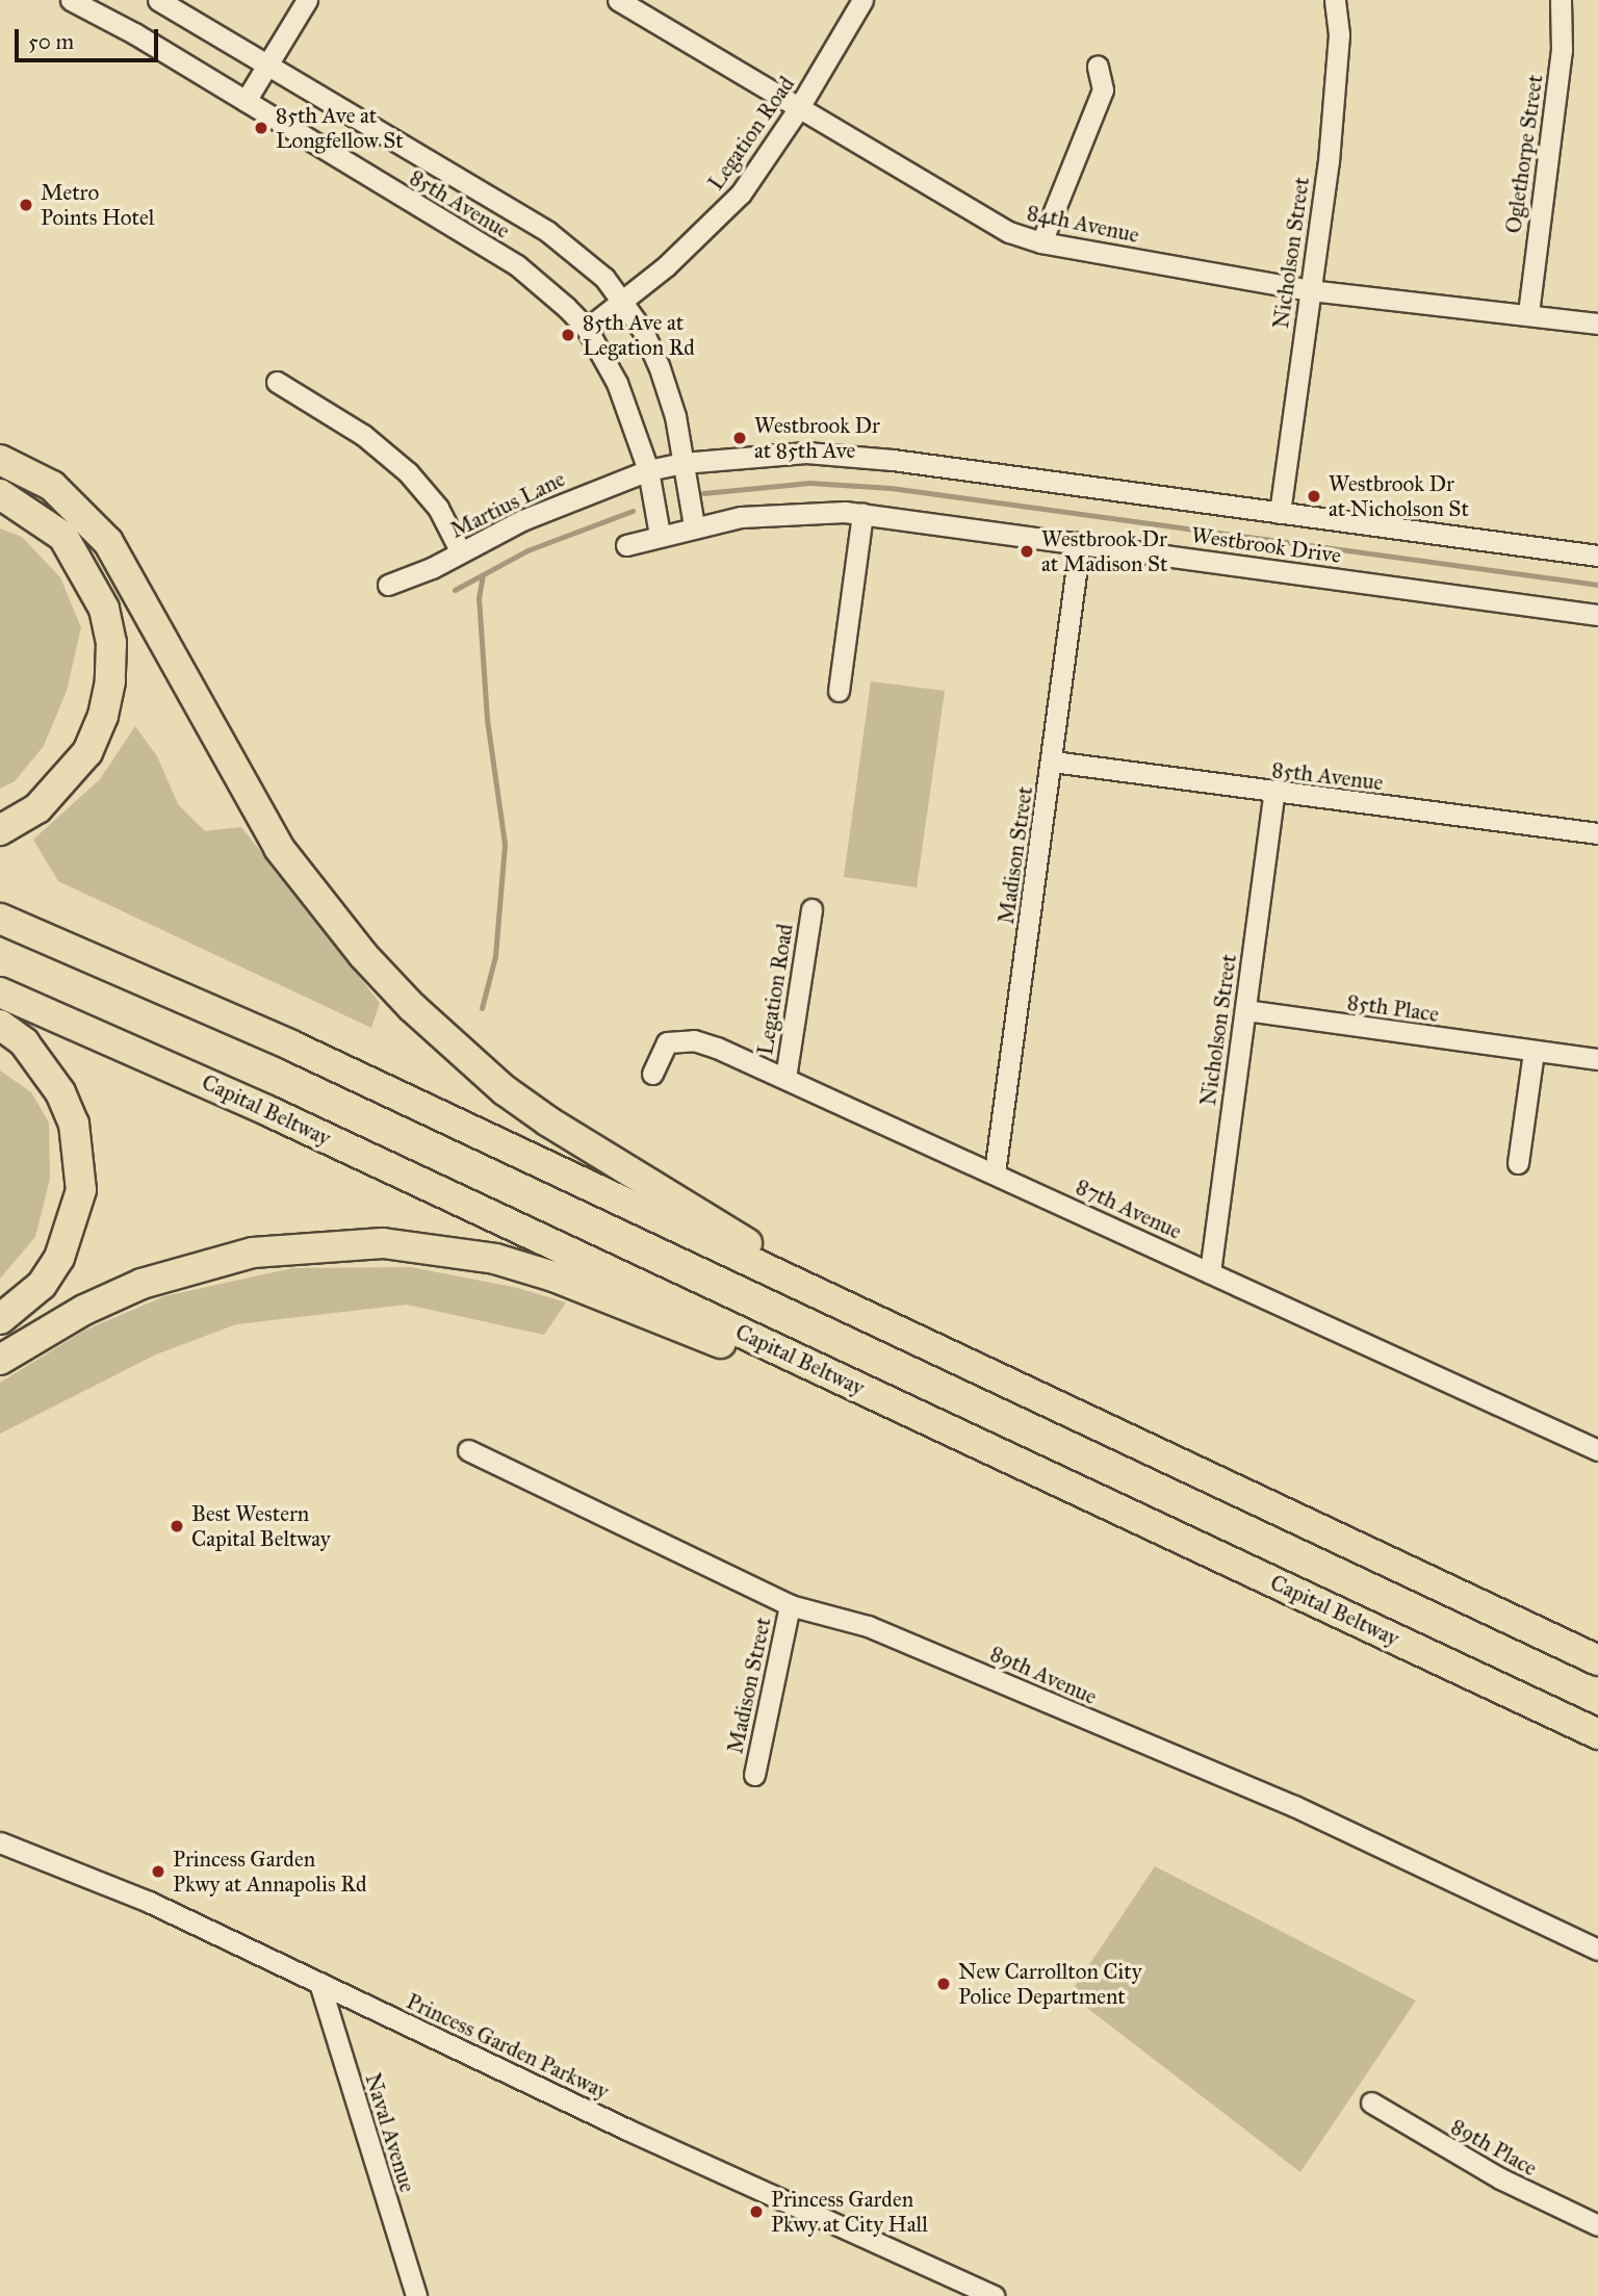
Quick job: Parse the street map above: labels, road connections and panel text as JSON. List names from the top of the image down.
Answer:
{
  "streets": {
    "highway": ["Capital Beltway"],
    "street": [
      "Legation Road",
      "Oglethorpe Street",
      "85th Avenue",
      "84th Avenue",
      "Nicholson Street",
      "Martius Lane",
      "Westbrook Drive",
      "Madison Street",
      "85th Place",
      "87th Avenue",
      "89th Avenue",
      "Princess Garden Parkway",
      "Naval Avenue",
      "89th Place"
    ]
  },
  "crossings": [
    ["Legation Road", "85th Avenue"],
    ["Legation Road", "84th Avenue"],
    ["Legation Road", "87th Avenue"],
    ["Oglethorpe Street", "84th Avenue"],
    ["85th Avenue", "Nicholson Street"],
    ["85th Avenue", "Martius Lane"],
    ["85th Avenue", "Westbrook Drive"],
    ["85th Avenue", "Madison Street"],
    ["84th Avenue", "Nicholson Street"],
    ["Nicholson Street", "Westbrook Drive"],
    ["Nicholson Street", "85th Place"],
    ["Nicholson Street", "87th Avenue"],
    ["Martius Lane", "Westbrook Drive"],
    ["Westbrook Drive", "Madison Street"],
    ["Madison Street", "87th Avenue"],
    ["Madison Street", "89th Avenue"],
    ["Princess Garden Parkway", "Naval Avenue"]
  ],
  "places": [
    "85th Ave at Longfellow St",
    "Metro Points Hotel",
    "85th Ave at Legation Rd",
    "Westbrook Dr at 85th Ave",
    "Westbrook Dr at Nicholson St",
    "Westbrook Dr at Madison St",
    "Best Western Capital Beltway",
    "Princess Garden Pkwy at Annapolis Rd",
    "New Carrollton City Police Department",
    "Princess Garden Pkwy at City Hall"
  ],
  "scale_bar": "50 m"
}
